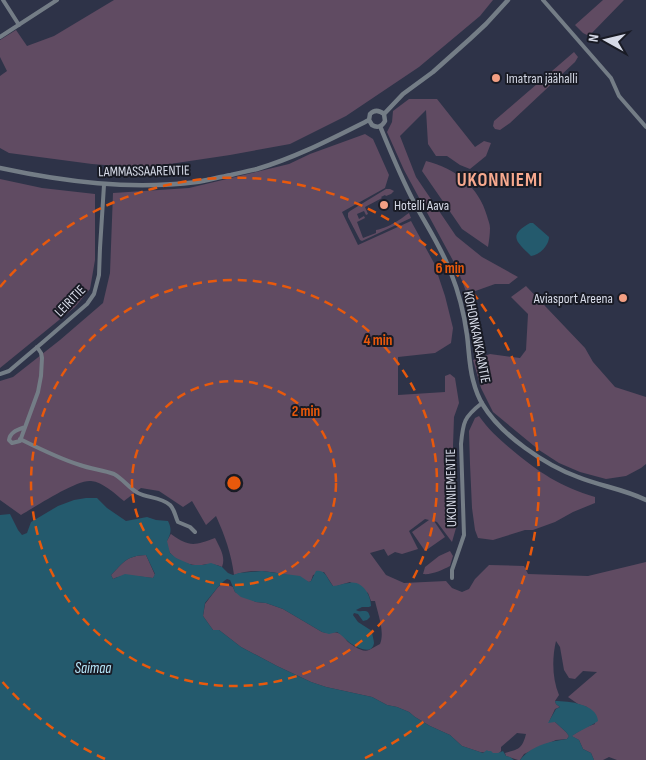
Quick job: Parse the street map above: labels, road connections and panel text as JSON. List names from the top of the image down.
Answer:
{
  "streets": {
    "street": [
      "LAMMASSAARENTIE",
      "LEIRITIE",
      "KOHONKANKAANTIE",
      "UKONNIEMENTIE"
    ]
  },
  "crossings": [
    ["LAMMASSAARENTIE", "LEIRITIE"],
    ["LAMMASSAARENTIE", "KOHONKANKAANTIE"],
    ["KOHONKANKAANTIE", "UKONNIEMENTIE"]
  ],
  "districts": ["UKONNIEMI"],
  "water": ["Saimaa"],
  "places": ["Imatran jäähalli", "Hotelli Aava", "Aviasport Areena"],
  "north": "left",
  "rings": ["6 min", "4 min", "2 min"]
}
